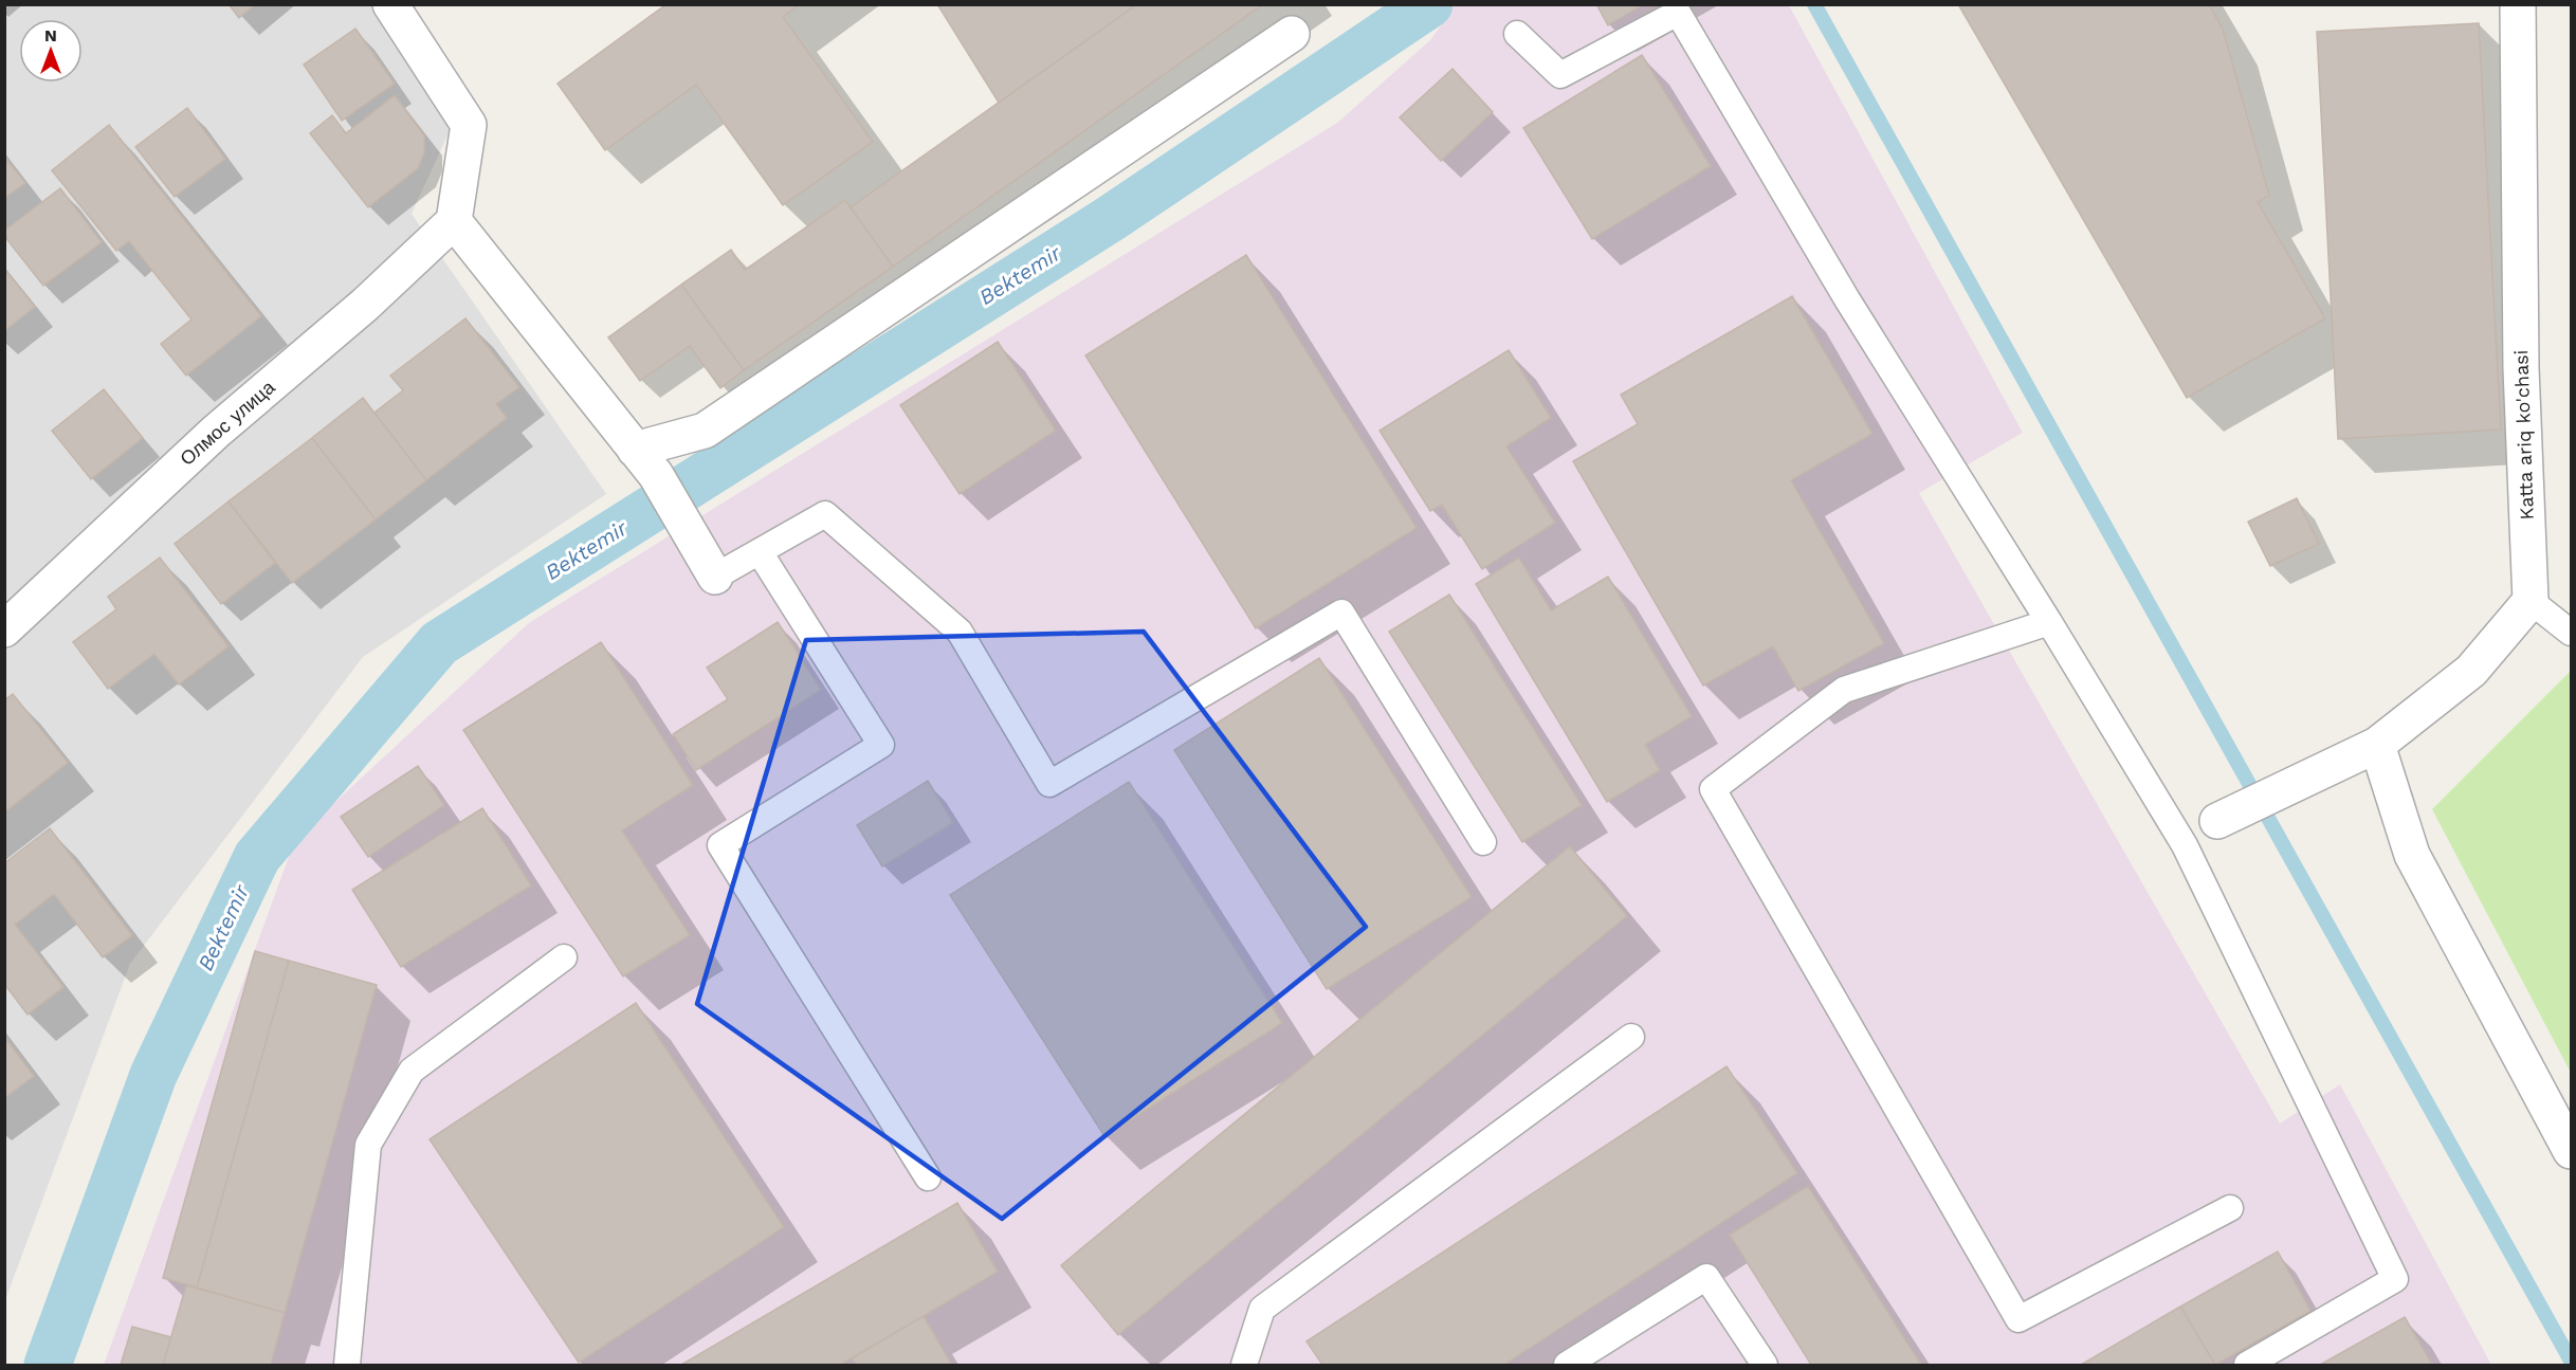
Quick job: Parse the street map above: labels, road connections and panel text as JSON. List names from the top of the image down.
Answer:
{
  "streets": {
    "street": ["Олмос улица", "Katta ariq ko'chasi"]
  },
  "water": ["Bektemir"],
  "north": "top"
}
